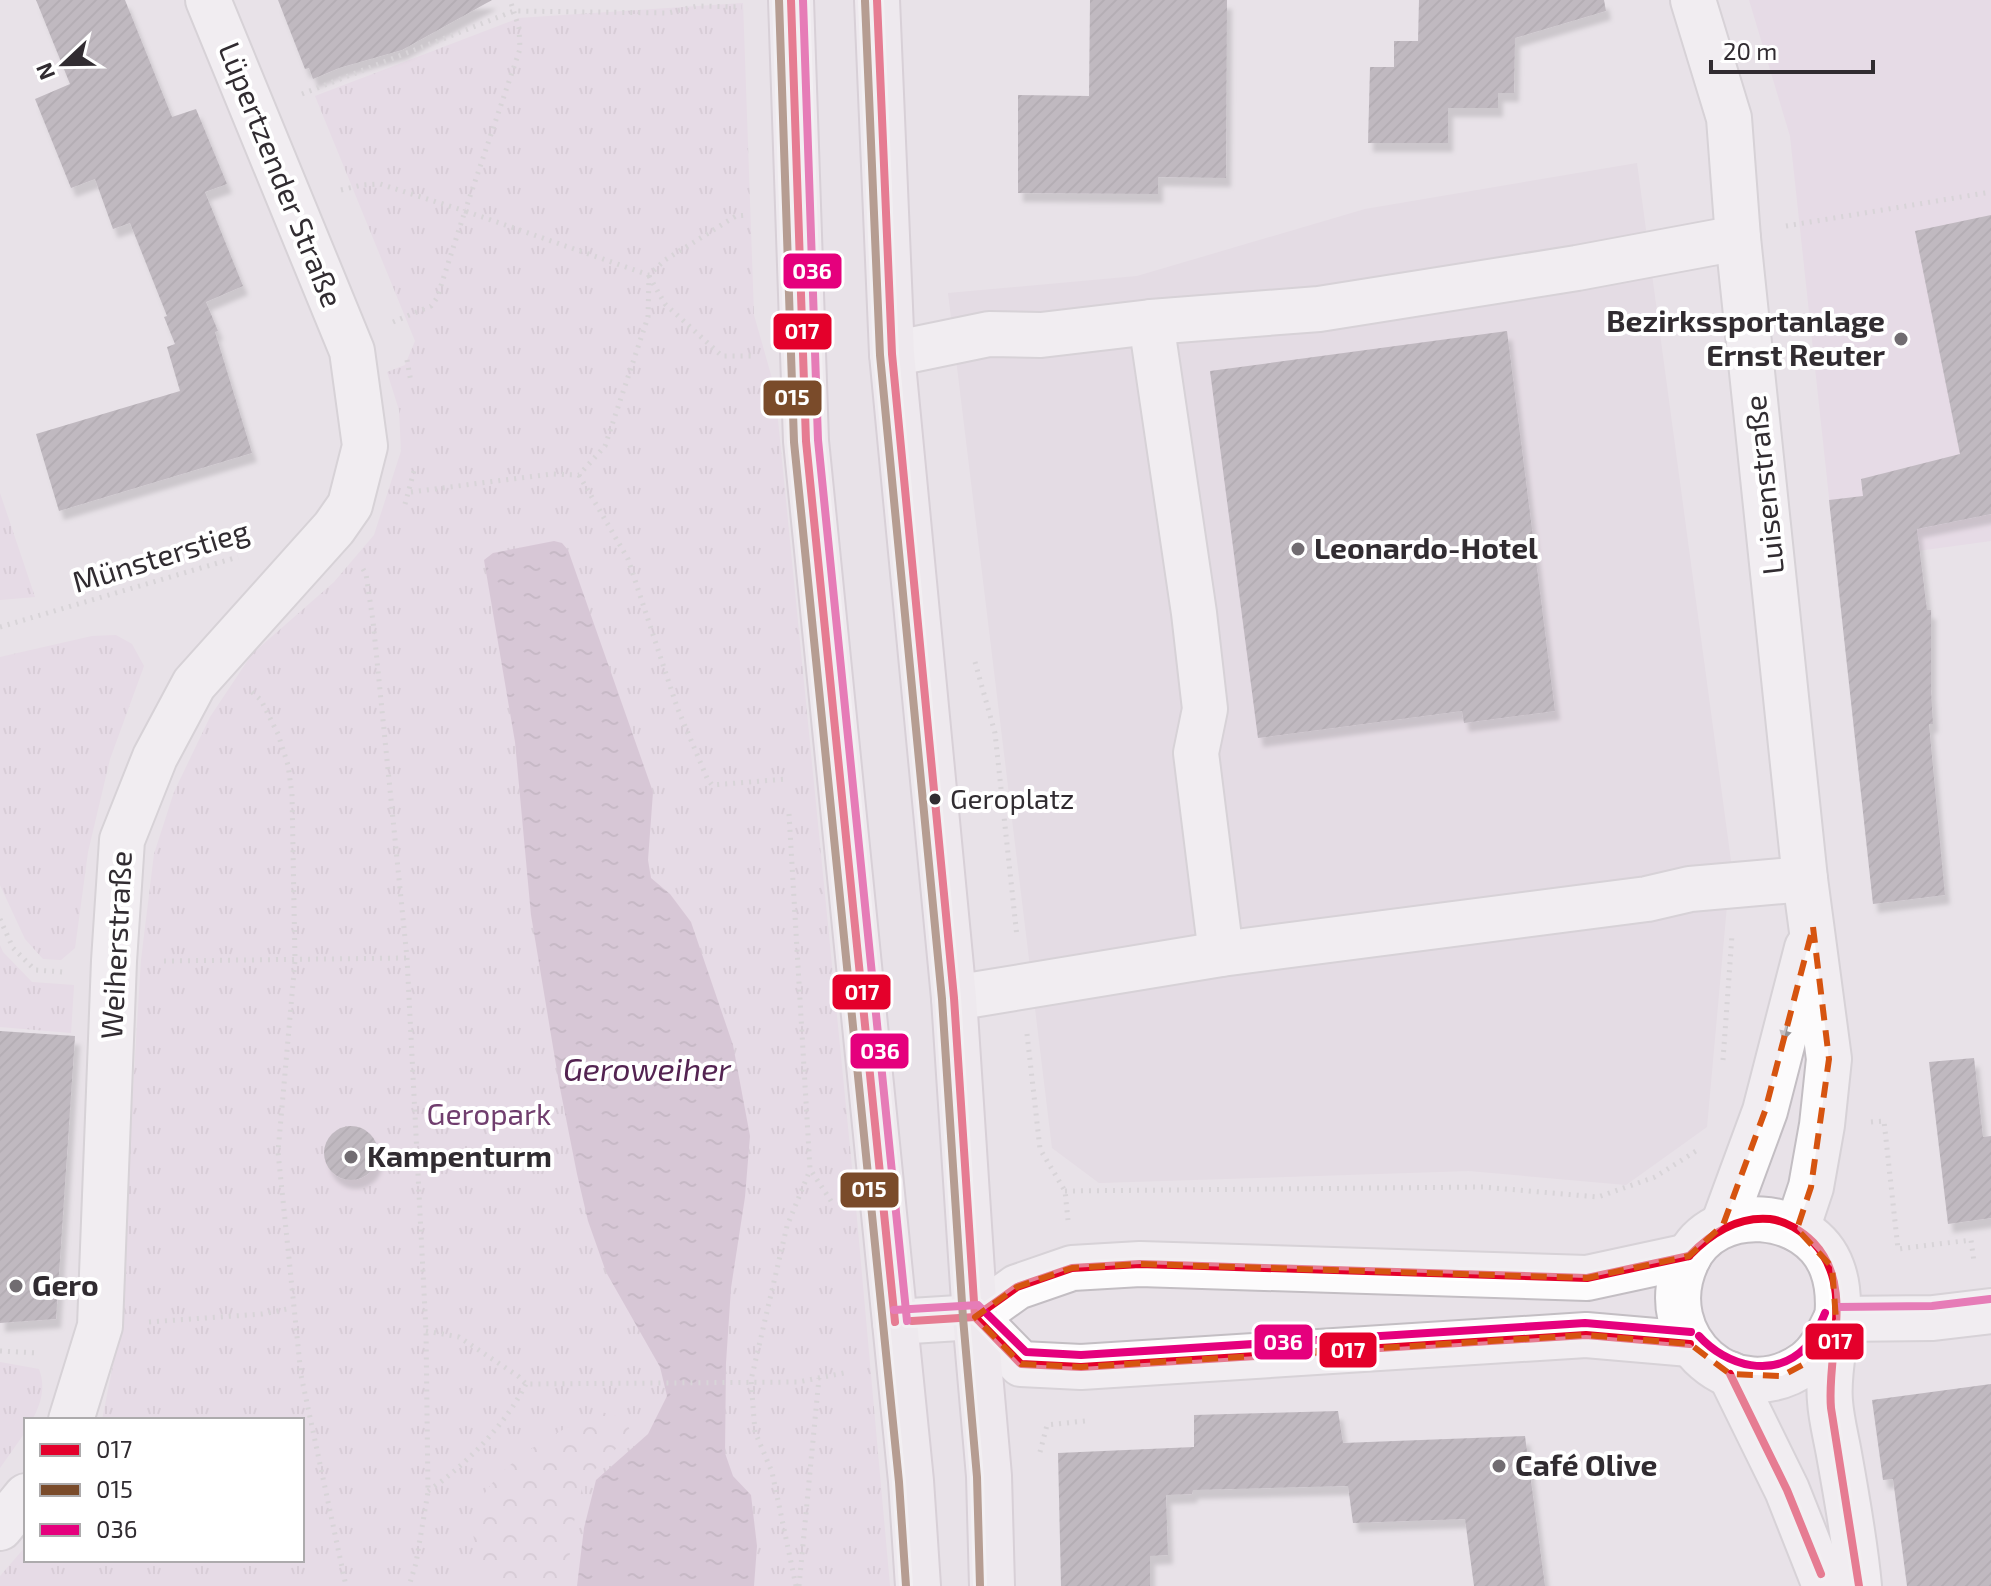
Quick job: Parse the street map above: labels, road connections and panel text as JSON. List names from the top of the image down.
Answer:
{
  "streets": {
    "street": ["Lüpertzender Straße", "Luisenstraße", "Weiherstraße"],
    "path": ["Münsterstieg"]
  },
  "crossings": [
    ["Lüpertzender Straße", "Weiherstraße"]
  ],
  "water": ["Geroweiher"],
  "parks": ["Geropark"],
  "places": [
    "Bezirkssportanlage Ernst Reuter",
    "Leonardo-Hotel",
    "Geroplatz",
    "Kampenturm",
    "Gero",
    "Café Olive"
  ],
  "lines": ["transit line 017", "transit line 015", "transit line 036"],
  "legend": ["017", "015", "036"],
  "scale_bar": "20 m",
  "north": "left"
}
